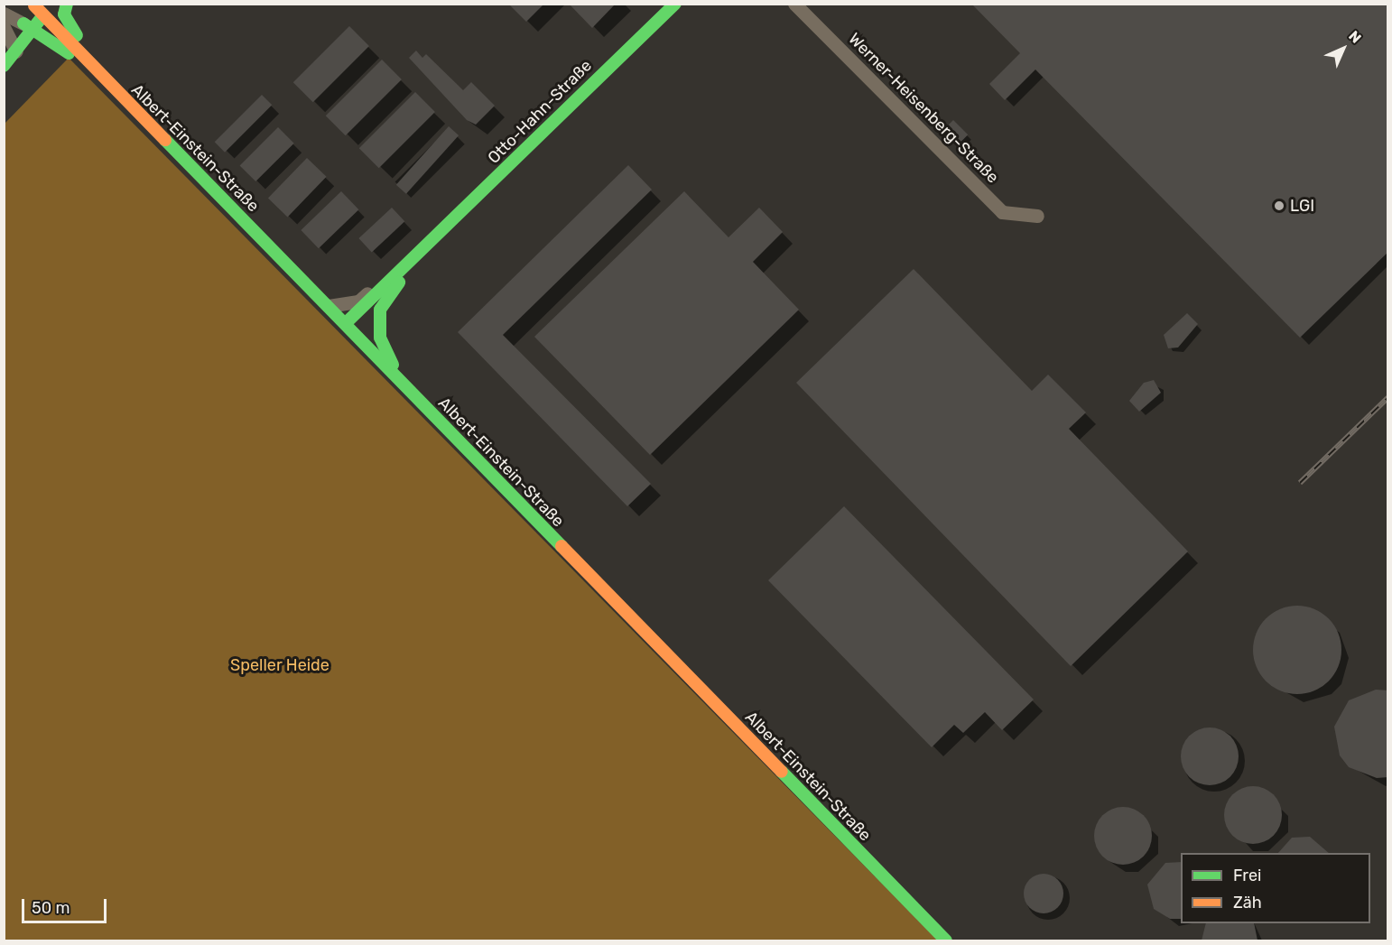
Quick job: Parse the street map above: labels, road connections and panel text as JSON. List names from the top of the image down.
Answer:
{
  "streets": {
    "main road": ["Otto-Hahn-Straße", "Albert-Einstein-Straße"],
    "street": ["Werner-Heisenberg-Straße"]
  },
  "crossings": [
    ["Otto-Hahn-Straße", "Albert-Einstein-Straße"]
  ],
  "parks": ["Speller Heide"],
  "places": ["LGI"],
  "legend": ["Frei", "Zäh"],
  "scale_bar": "50 m",
  "north": "top right"
}
